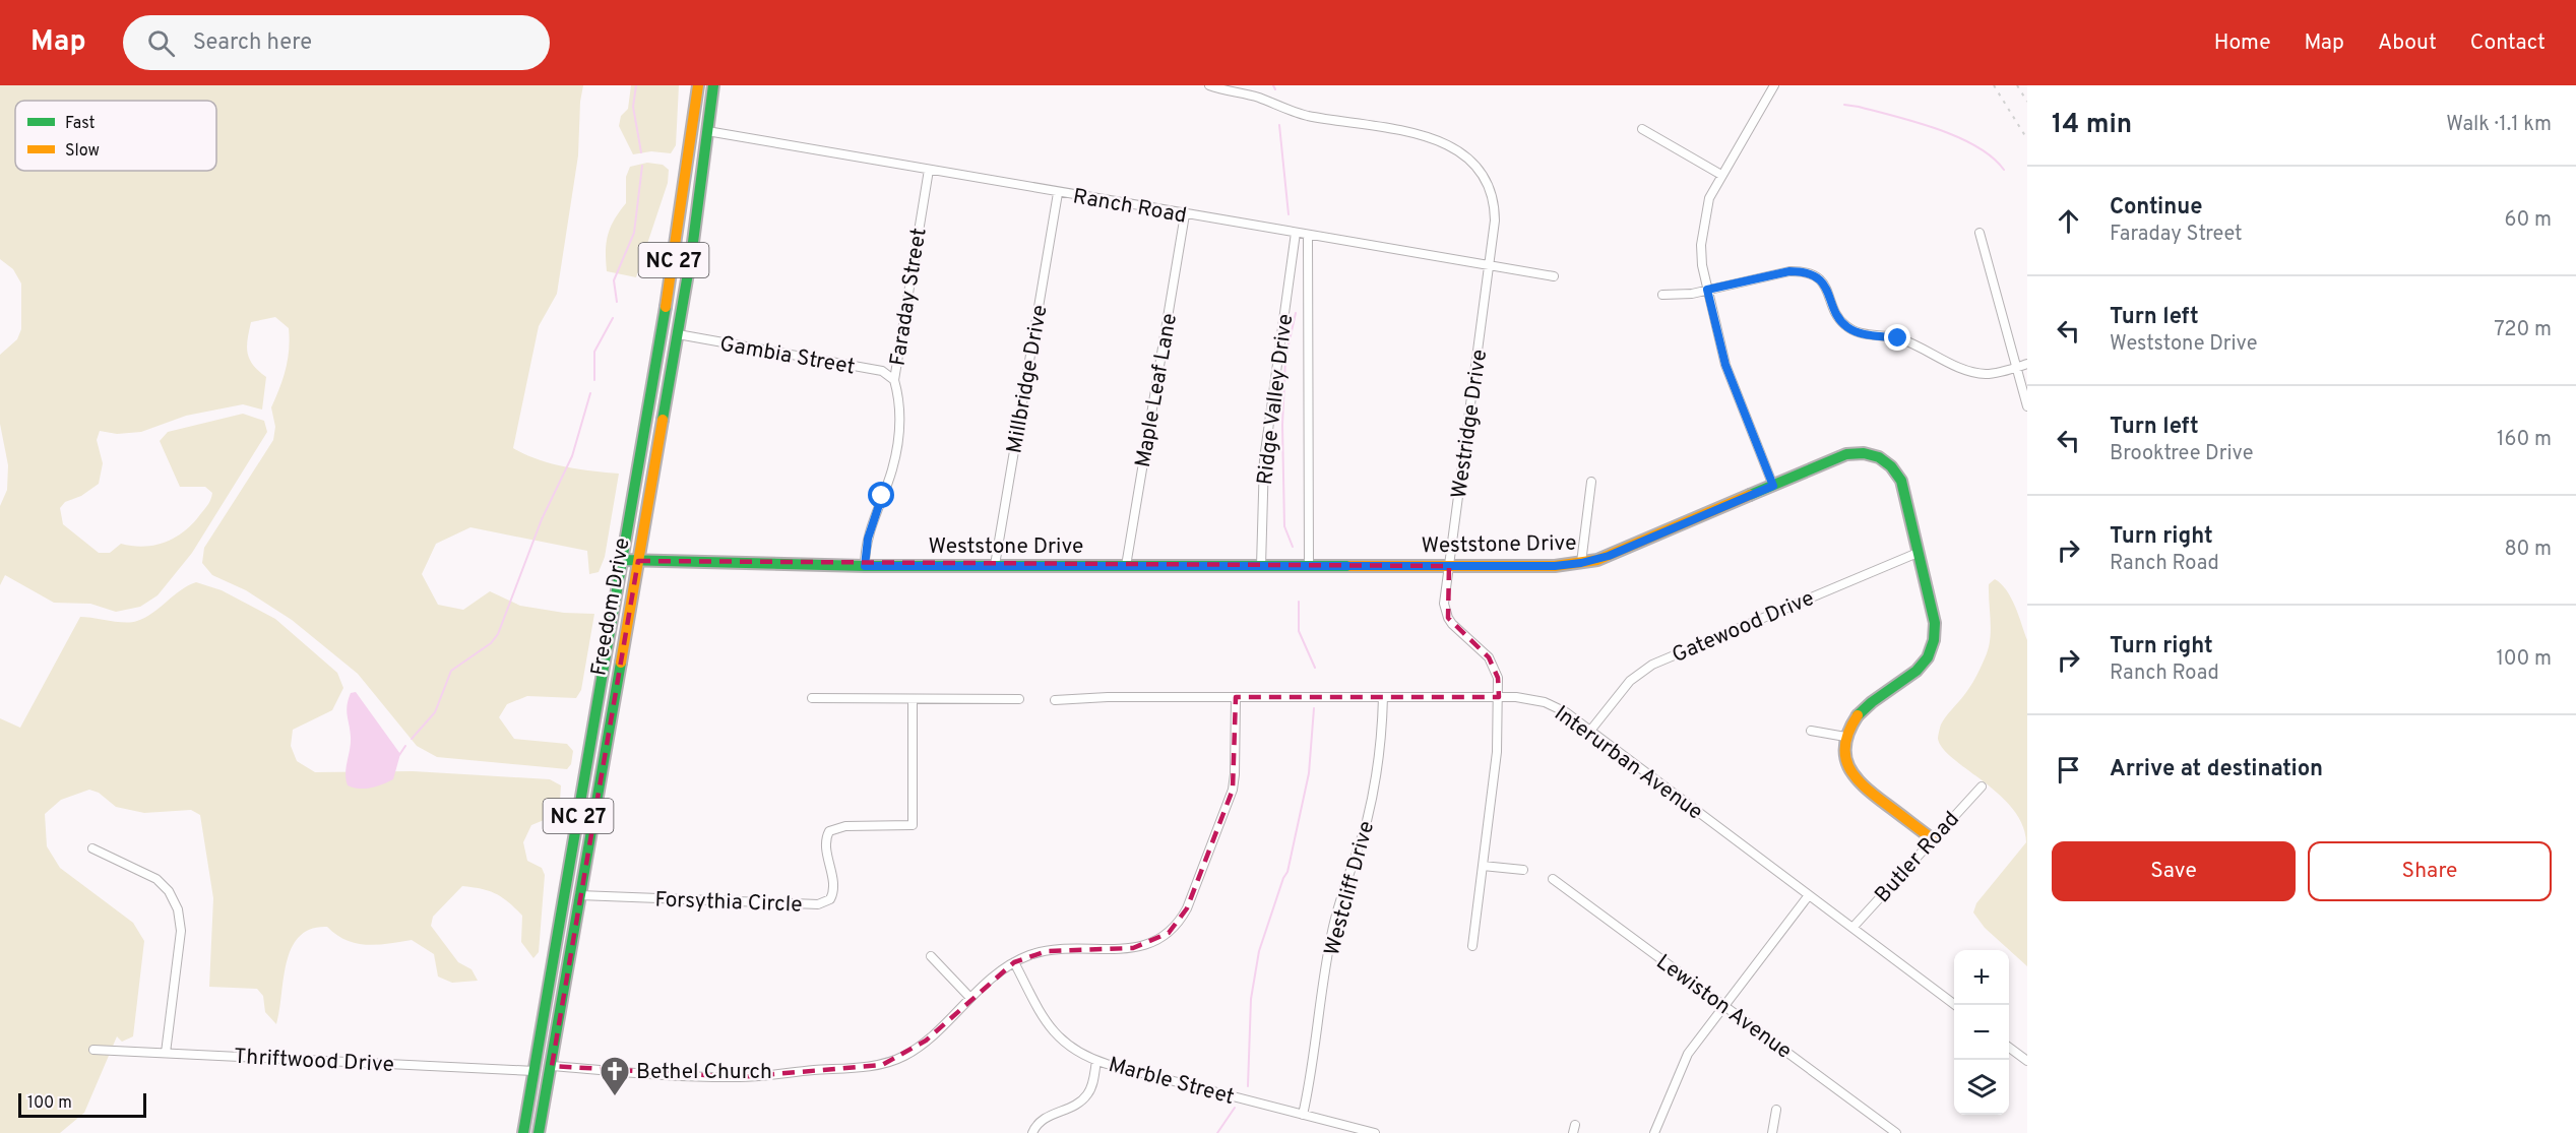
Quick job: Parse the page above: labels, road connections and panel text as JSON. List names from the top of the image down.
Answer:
{
  "streets": {
    "main road": ["NC 27", "Weststone Drive", "Freedom Drive"],
    "street": [
      "Ranch Road",
      "Faraday Street",
      "Gambia Street",
      "Millbridge Drive",
      "Maple Leaf Lane",
      "Ridge Valley Drive",
      "Westridge Drive",
      "Gatewood Drive",
      "Interurban Avenue",
      "Butler Road",
      "Westcliff Drive",
      "Forsythia Circle",
      "Lewiston Avenue",
      "Thriftwood Drive",
      "Marble Street"
    ]
  },
  "crossings": [
    ["Ranch Road", "Faraday Street"],
    ["Ranch Road", "Millbridge Drive"],
    ["Ranch Road", "Maple Leaf Lane"],
    ["Ranch Road", "Ridge Valley Drive"],
    ["Ranch Road", "Westridge Drive"],
    ["Ranch Road", "Freedom Drive"],
    ["Faraday Street", "Gambia Street"],
    ["Faraday Street", "Weststone Drive"],
    ["Gambia Street", "Freedom Drive"],
    ["Millbridge Drive", "Weststone Drive"],
    ["Maple Leaf Lane", "Weststone Drive"],
    ["Ridge Valley Drive", "Weststone Drive"],
    ["Westridge Drive", "Weststone Drive"],
    ["Westridge Drive", "Interurban Avenue"],
    ["Weststone Drive", "Freedom Drive"],
    ["Weststone Drive", "Gatewood Drive"],
    ["Freedom Drive", "Forsythia Circle"],
    ["Freedom Drive", "Thriftwood Drive"],
    ["Gatewood Drive", "Interurban Avenue"],
    ["Interurban Avenue", "Butler Road"],
    ["Interurban Avenue", "Westcliff Drive"],
    ["Westcliff Drive", "Marble Street"]
  ],
  "places": {
    "church": ["Bethel Church"]
  },
  "legend": ["Fast", "Slow"],
  "scale_bar": "100 m",
  "page": {
    "header": "Map",
    "search": "Search here",
    "nav": [
      "Home",
      "Map",
      "About",
      "Contact"
    ],
    "heading": ["14 min", "Walk · 1.1 km"],
    "list": [
      ["Continue", "Faraday Street", "60 m"],
      ["Turn left", "Weststone Drive", "720 m"],
      ["Turn left", "Brooktree Drive", "160 m"],
      ["Turn right", "Ranch Road", "80 m"],
      ["Turn right", "Ranch Road", "100 m"],
      "Arrive at destination"
    ],
    "buttons": ["Save", "Share"],
    "map_buttons": ["+", "−"],
    "scale": "100 m"
  }
}
